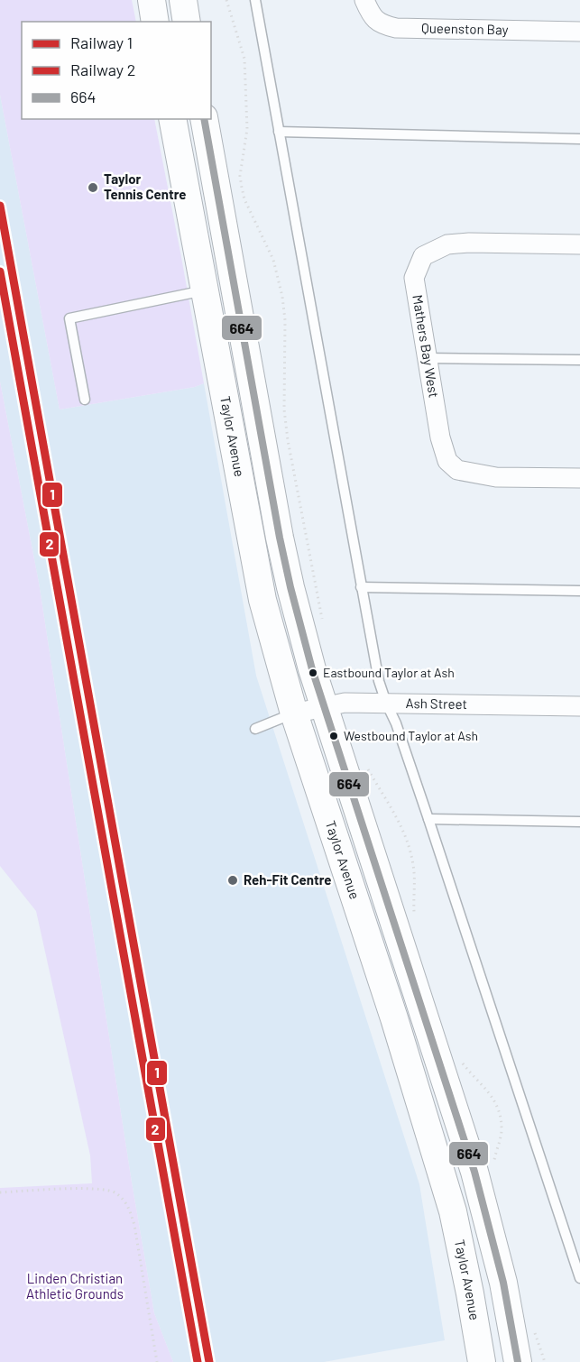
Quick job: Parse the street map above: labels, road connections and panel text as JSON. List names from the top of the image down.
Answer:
{
  "streets": {
    "main road": ["Taylor Avenue"],
    "street": ["Queenston Bay", "Mathers Bay West", "Ash Street"]
  },
  "crossings": [
    ["Taylor Avenue", "Ash Street"]
  ],
  "parks": ["Linden Christian Athletic Grounds"],
  "places": [
    "Taylor Tennis Centre",
    "Eastbound Taylor at Ash",
    "Westbound Taylor at Ash",
    "Reh-Fit Centre"
  ],
  "lines": ["transit line 664", "rail line 1", "rail line 2"],
  "legend": ["Railway 1", "Railway 2", "664"]
}
